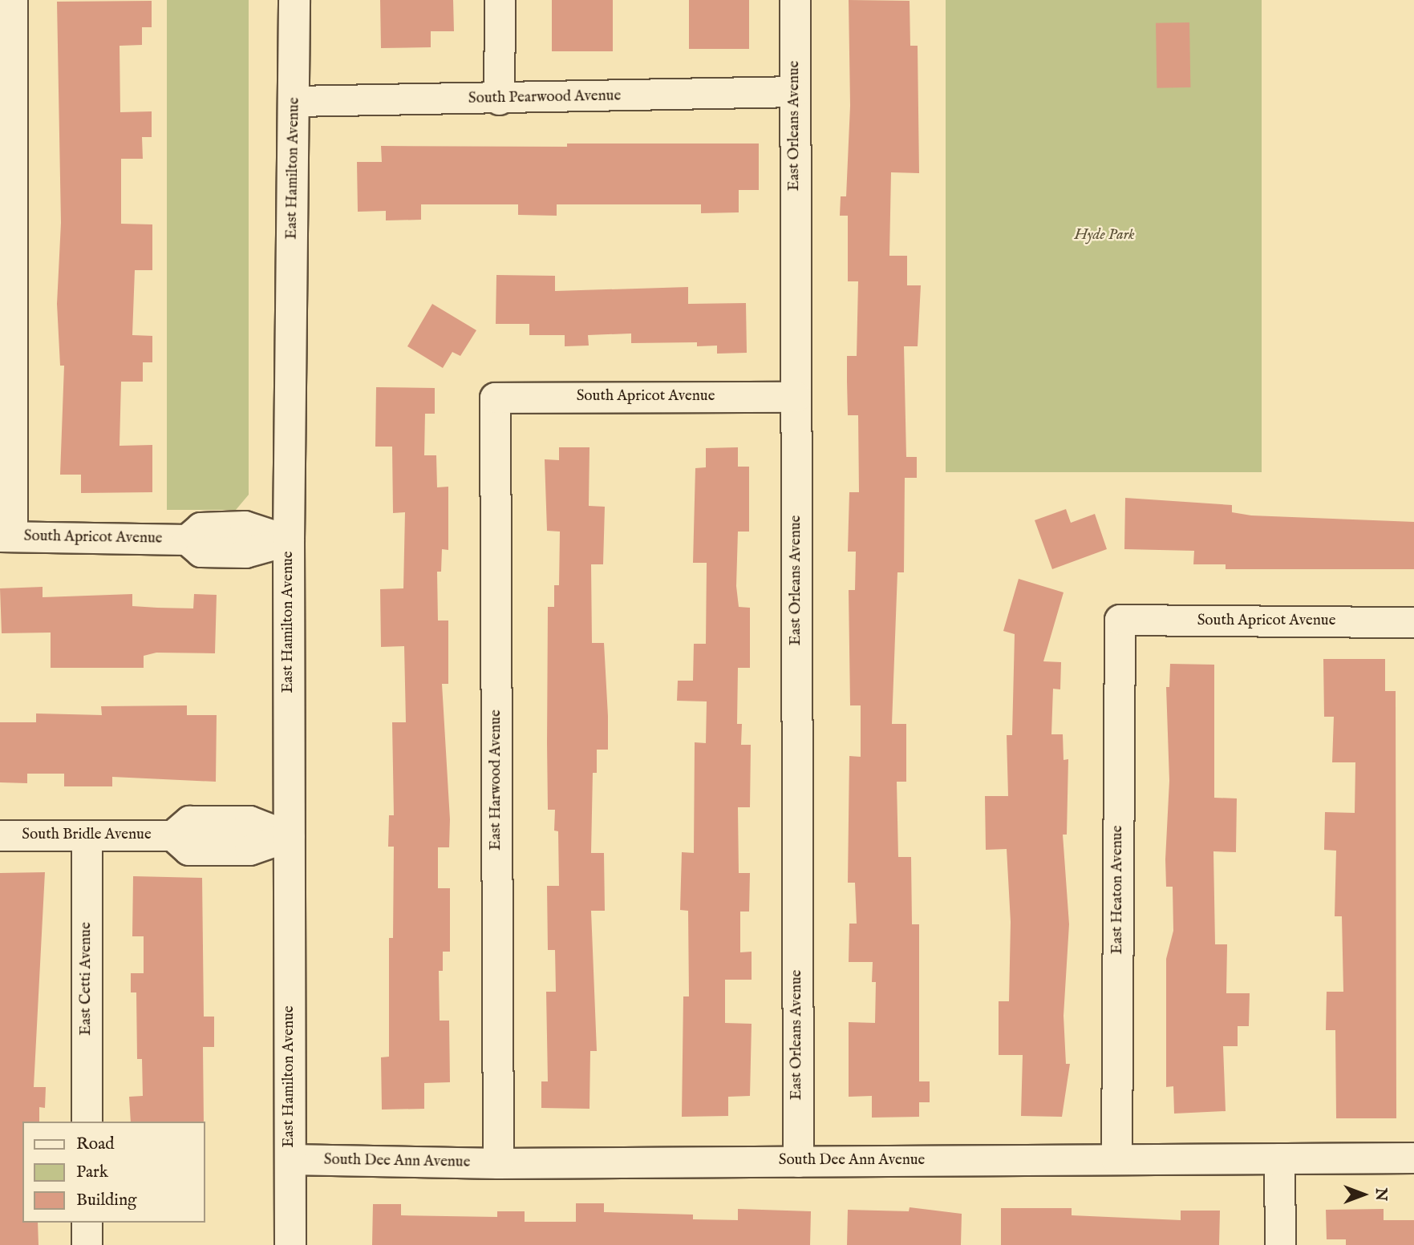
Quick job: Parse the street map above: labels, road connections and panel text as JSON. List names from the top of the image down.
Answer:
{
  "streets": {
    "street": [
      "South Pearwood Avenue",
      "East Orleans Avenue",
      "East Hamilton Avenue",
      "South Apricot Avenue",
      "East Harwood Avenue",
      "South Bridle Avenue",
      "East Heaton Avenue",
      "East Cetti Avenue",
      "South Dee Ann Avenue"
    ]
  },
  "crossings": [
    ["South Pearwood Avenue", "East Orleans Avenue"],
    ["South Pearwood Avenue", "East Hamilton Avenue"],
    ["East Orleans Avenue", "South Apricot Avenue"],
    ["East Orleans Avenue", "South Dee Ann Avenue"],
    ["East Hamilton Avenue", "South Apricot Avenue"],
    ["East Hamilton Avenue", "South Bridle Avenue"],
    ["East Hamilton Avenue", "South Dee Ann Avenue"],
    ["South Apricot Avenue", "East Harwood Avenue"],
    ["South Apricot Avenue", "East Heaton Avenue"],
    ["East Harwood Avenue", "South Dee Ann Avenue"],
    ["South Bridle Avenue", "East Cetti Avenue"],
    ["East Heaton Avenue", "South Dee Ann Avenue"]
  ],
  "parks": ["Hyde Park"],
  "legend": ["Road", "Park", "Building"],
  "north": "right"
}
